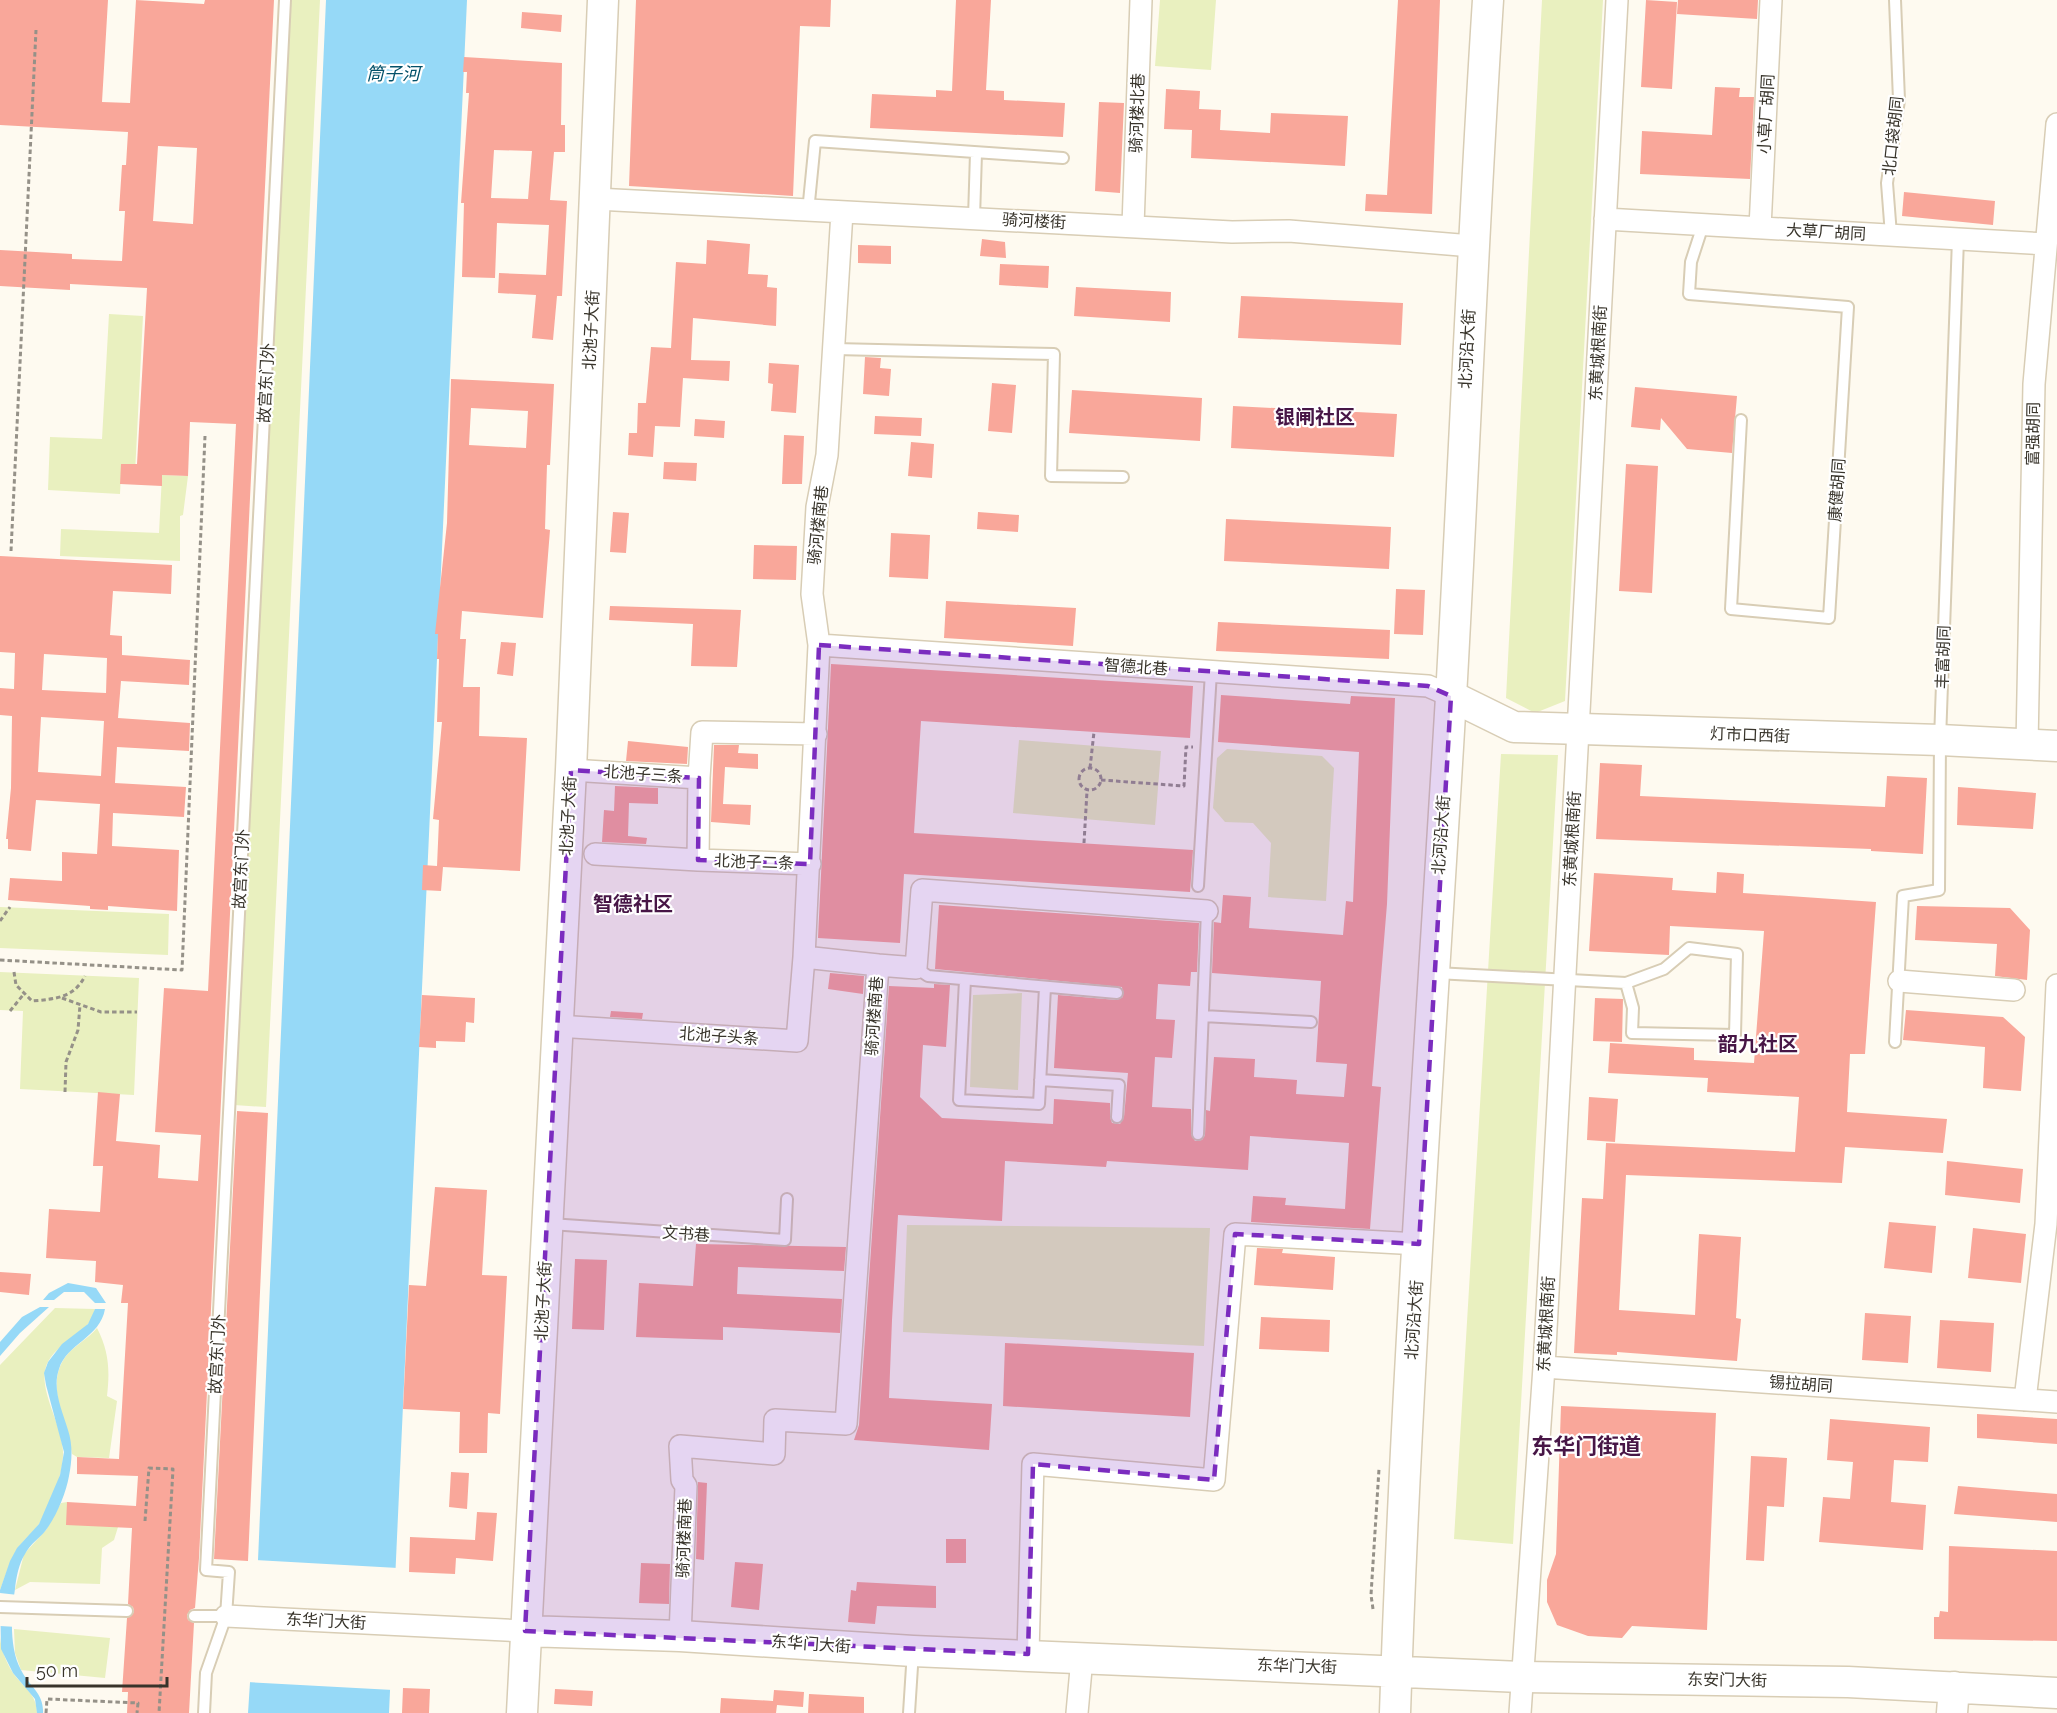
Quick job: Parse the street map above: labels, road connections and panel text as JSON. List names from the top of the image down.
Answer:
{
  "streets": {
    "main road": [
      "北池子大街",
      "北河沿大街",
      "灯市口西街",
      "东华门大街",
      "东安门大街"
    ],
    "street": [
      "骑河楼北巷",
      "小草厂胡同",
      "骑河楼街",
      "大草厂胡同",
      "东黄城根南街",
      "富强胡同",
      "骑河楼南巷",
      "智德北巷",
      "北池子三条",
      "北池子二条",
      "北池子头条",
      "锡拉胡同"
    ],
    "lane": [
      "北口袋胡同",
      "故宫东门外",
      "康健胡同",
      "丰富胡同",
      "文书巷"
    ]
  },
  "crossings": [
    ["骑河楼北巷", "骑河楼街"],
    ["小草厂胡同", "大草厂胡同"],
    ["北口袋胡同", "大草厂胡同"],
    ["骑河楼街", "北池子大街"],
    ["骑河楼街", "北河沿大街"],
    ["骑河楼街", "骑河楼南巷"],
    ["大草厂胡同", "东黄城根南街"],
    ["大草厂胡同", "富强胡同"],
    ["大草厂胡同", "康健胡同"],
    ["大草厂胡同", "丰富胡同"],
    ["北池子大街", "北池子三条"],
    ["北池子大街", "北池子头条"],
    ["北池子大街", "文书巷"],
    ["北池子大街", "东华门大街"],
    ["北河沿大街", "智德北巷"],
    ["北河沿大街", "灯市口西街"],
    ["北河沿大街", "东华门大街"],
    ["北河沿大街", "东安门大街"],
    ["东黄城根南街", "灯市口西街"],
    ["东黄城根南街", "锡拉胡同"],
    ["东黄城根南街", "东安门大街"],
    ["故宫东门外", "东华门大街"],
    ["富强胡同", "灯市口西街"],
    ["骑河楼南巷", "智德北巷"],
    ["骑河楼南巷", "北池子三条"],
    ["骑河楼南巷", "北池子二条"],
    ["骑河楼南巷", "北池子头条"],
    ["骑河楼南巷", "东华门大街"],
    ["丰富胡同", "灯市口西街"],
    ["智德北巷", "灯市口西街"],
    ["北池子三条", "北池子二条"],
    ["东华门大街", "东安门大街"]
  ],
  "districts": [
    "银闸社区",
    "智德社区",
    "韶九社区",
    "东华门街道"
  ],
  "water": ["筒子河"],
  "scale_bar": "50 m"
}
